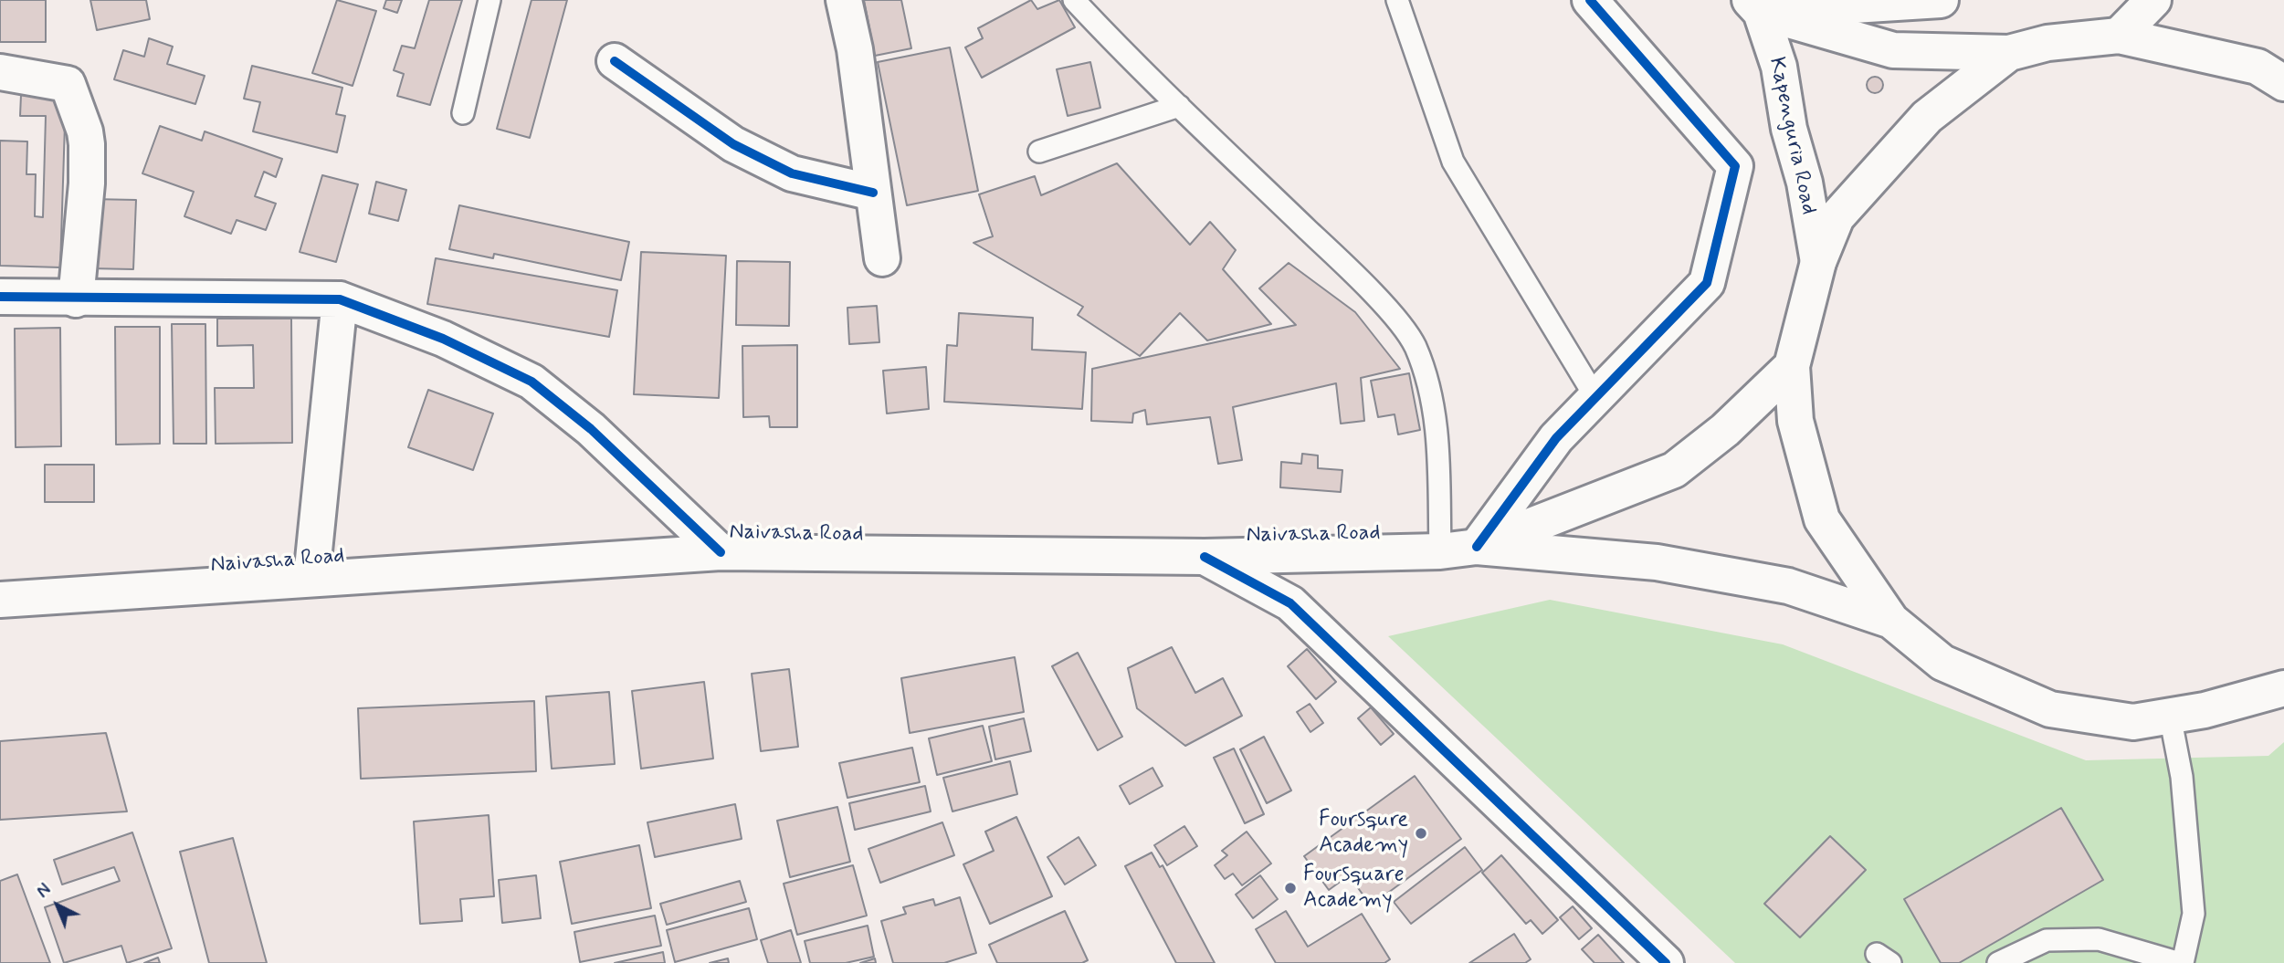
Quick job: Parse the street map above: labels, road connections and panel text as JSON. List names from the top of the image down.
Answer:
{
  "streets": {
    "street": ["Kapenguria Road", "Naivasha Road"]
  },
  "places": ["Foursqure Academy", "Foursquare Academy"],
  "north": "top left"
}
